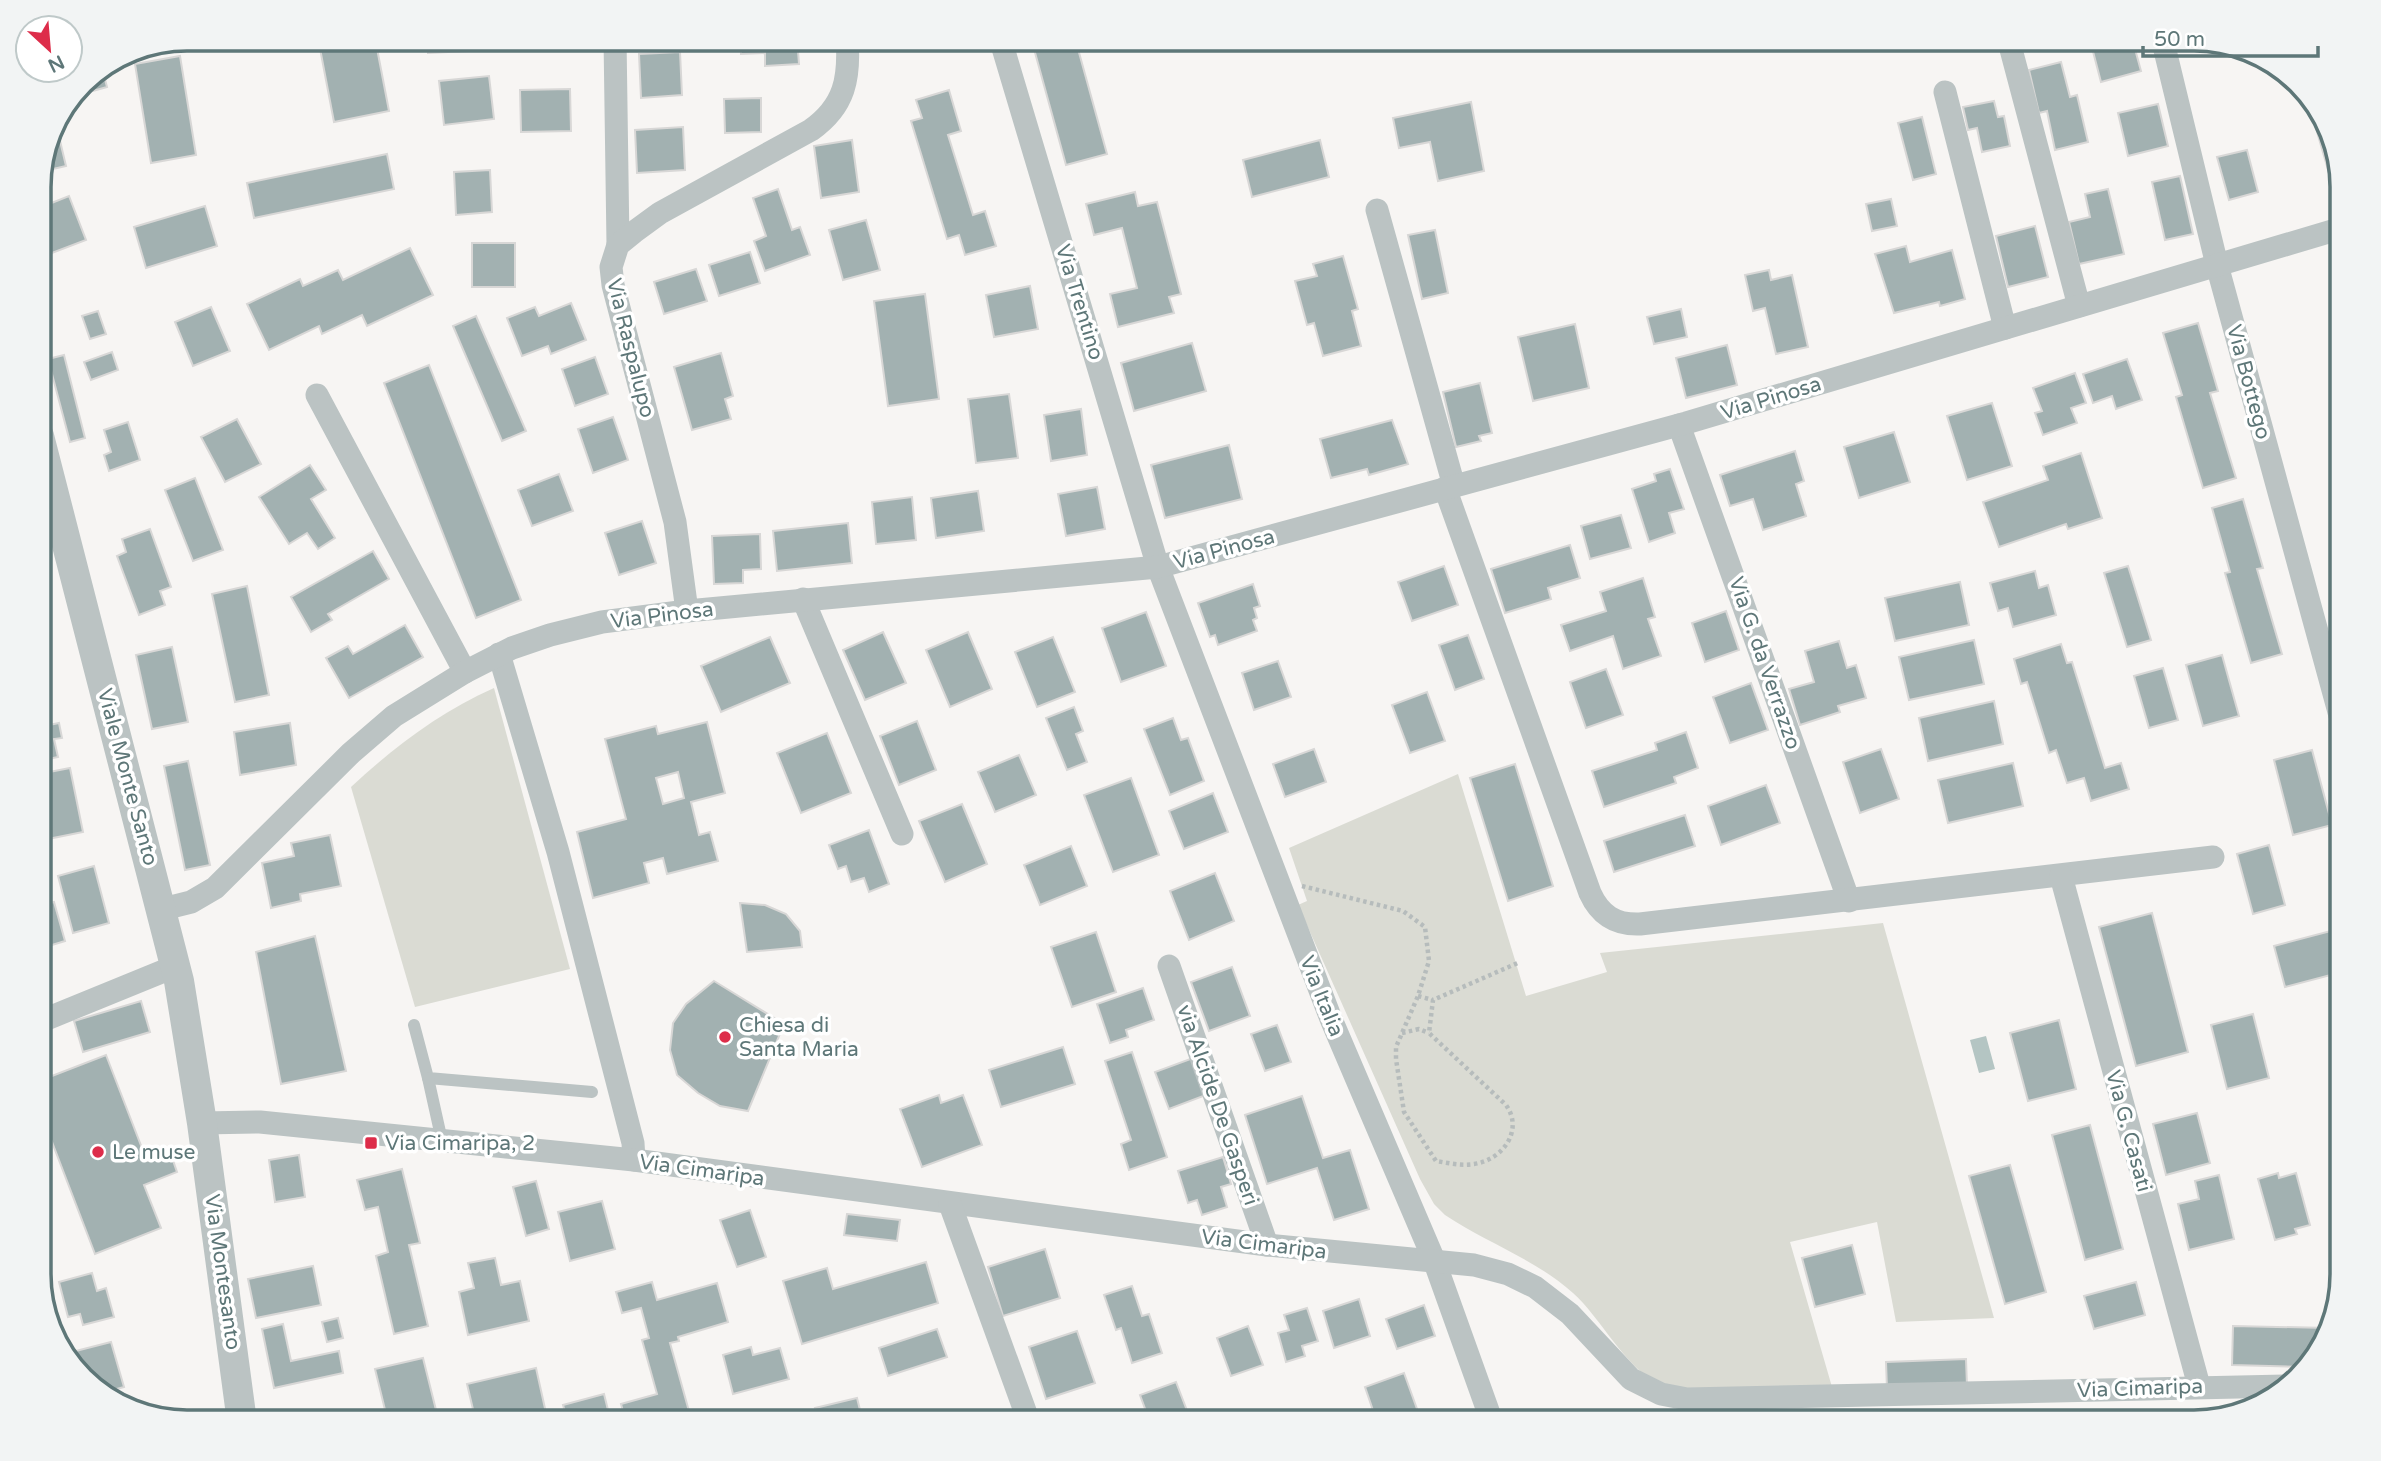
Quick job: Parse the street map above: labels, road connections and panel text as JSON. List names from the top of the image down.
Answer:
{
  "streets": {
    "street": [
      "Via Trentino",
      "Via Raspalupo",
      "Via Bottego",
      "Via Pinosa",
      "Via G. da Verrazzo",
      "Viale Monte Santo",
      "Via Italia",
      "via Alcide De Gasperi",
      "Via G. Casati",
      "Via Cimaripa",
      "Via Montesanto"
    ]
  },
  "crossings": [
    ["Via Trentino", "Via Pinosa"],
    ["Via Trentino", "Via Italia"],
    ["Via Raspalupo", "Via Pinosa"],
    ["Via Bottego", "Via Pinosa"],
    ["Via Pinosa", "Via G. da Verrazzo"],
    ["Via Pinosa", "Viale Monte Santo"],
    ["Via Pinosa", "Via Italia"],
    ["Viale Monte Santo", "Via Cimaripa"],
    ["Viale Monte Santo", "Via Montesanto"],
    ["Via Italia", "Via Cimaripa"],
    ["via Alcide De Gasperi", "Via Cimaripa"],
    ["Via G. Casati", "Via Cimaripa"],
    ["Via Cimaripa", "Via Montesanto"]
  ],
  "places": {
    "other": ["Chiesa di Santa Maria", "Le muse"],
    "transit": ["Via Cimaripa, 2"]
  },
  "scale_bar": "50 m",
  "north": "bottom right"
}
